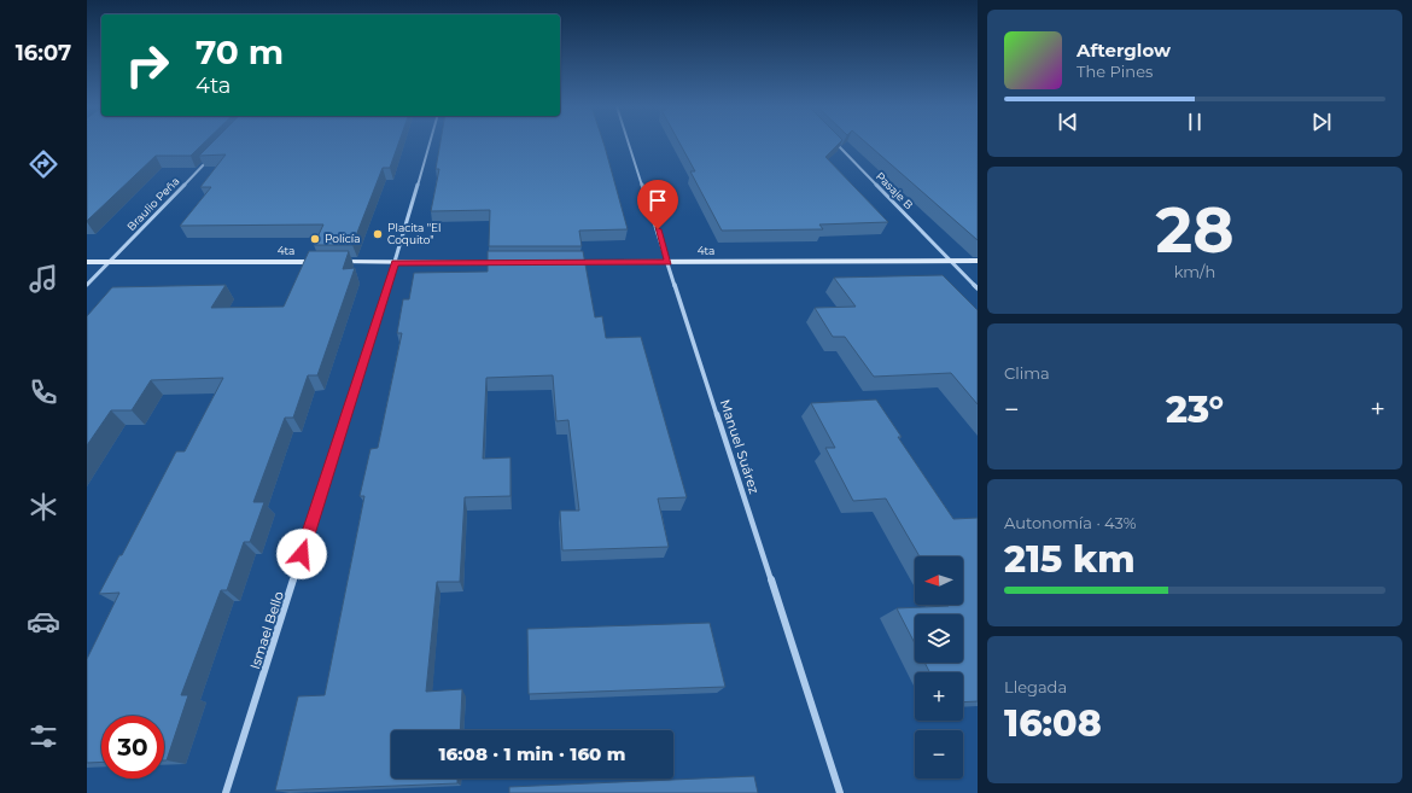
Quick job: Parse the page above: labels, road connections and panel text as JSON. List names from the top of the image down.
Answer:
{
  "streets": {
    "main road": ["4ta"],
    "street": [
      "Pasaje B",
      "Braulio Peña",
      "Manuel Suárez",
      "Ismael Bello"
    ]
  },
  "crossings": [
    ["Pasaje B", "4ta"],
    ["Braulio Peña", "4ta"],
    ["4ta", "Manuel Suárez"],
    ["4ta", "Ismael Bello"]
  ],
  "places": ["Placita \"El Coquito\"", "Policía"],
  "north": "left",
  "page": {
    "tabs": "16:07",
    "turn": ["70 m", "4ta"],
    "song": ["Afterglow", "The Pines"],
    "tile": [
      ["28", "km/h"],
      "Clima",
      ["Autonomía · 43%", "215 km"],
      ["Llegada", "16:08"]
    ],
    "heat": ["−", "23°", "+"],
    "map_buttons": ["+", "−"],
    "limit": "30",
    "trip": "16:08 · 1 min · 160 m"
  }
}
